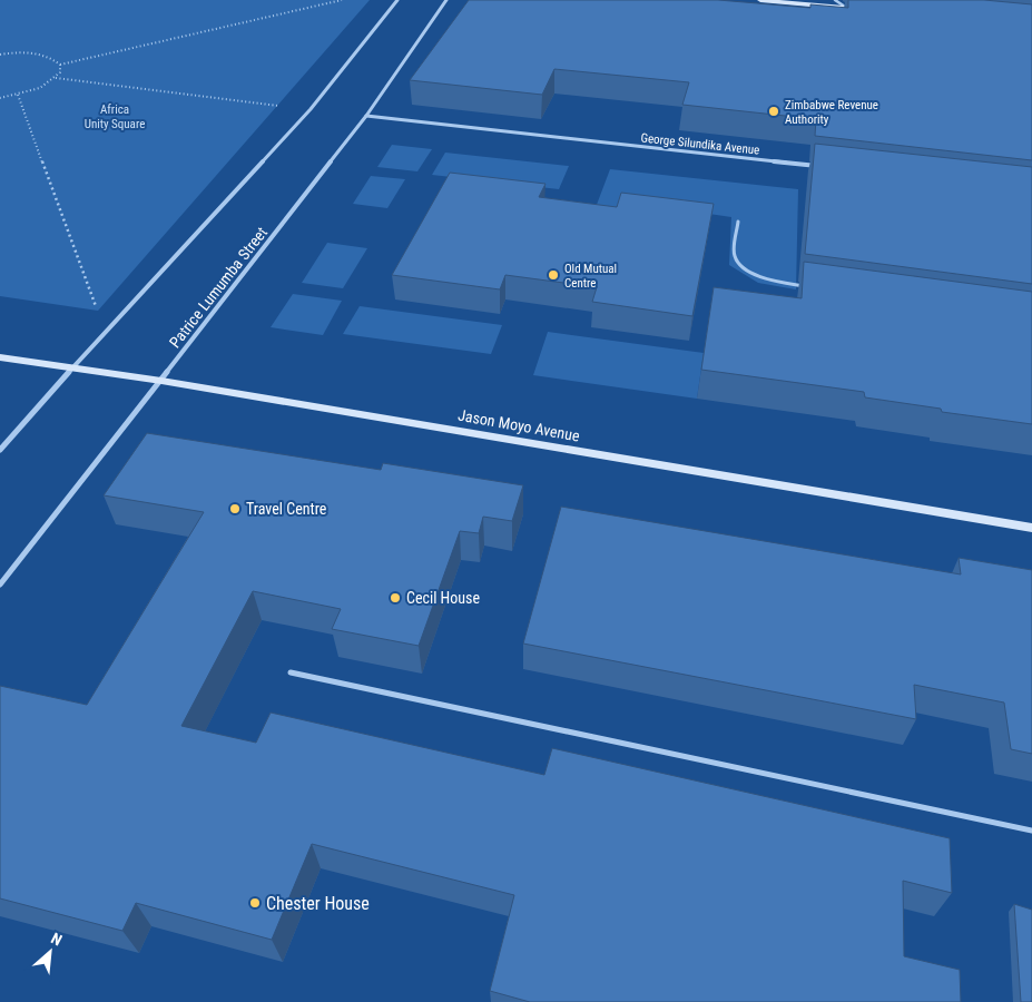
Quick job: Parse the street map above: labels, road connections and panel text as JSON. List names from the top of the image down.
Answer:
{
  "streets": {
    "street": ["George Silundika Avenue", "Patrice Lumumba Street", "Jason Moyo Avenue"]
  },
  "crossings": [
    ["George Silundika Avenue", "Patrice Lumumba Street"],
    ["Patrice Lumumba Street", "Jason Moyo Avenue"]
  ],
  "parks": ["Africa Unity Square"],
  "places": [
    "Zimbabwe Revenue Authority",
    "Old Mutual Centre",
    "Travel Centre",
    "Cecil House",
    "Chester House"
  ],
  "north": "top right"
}
